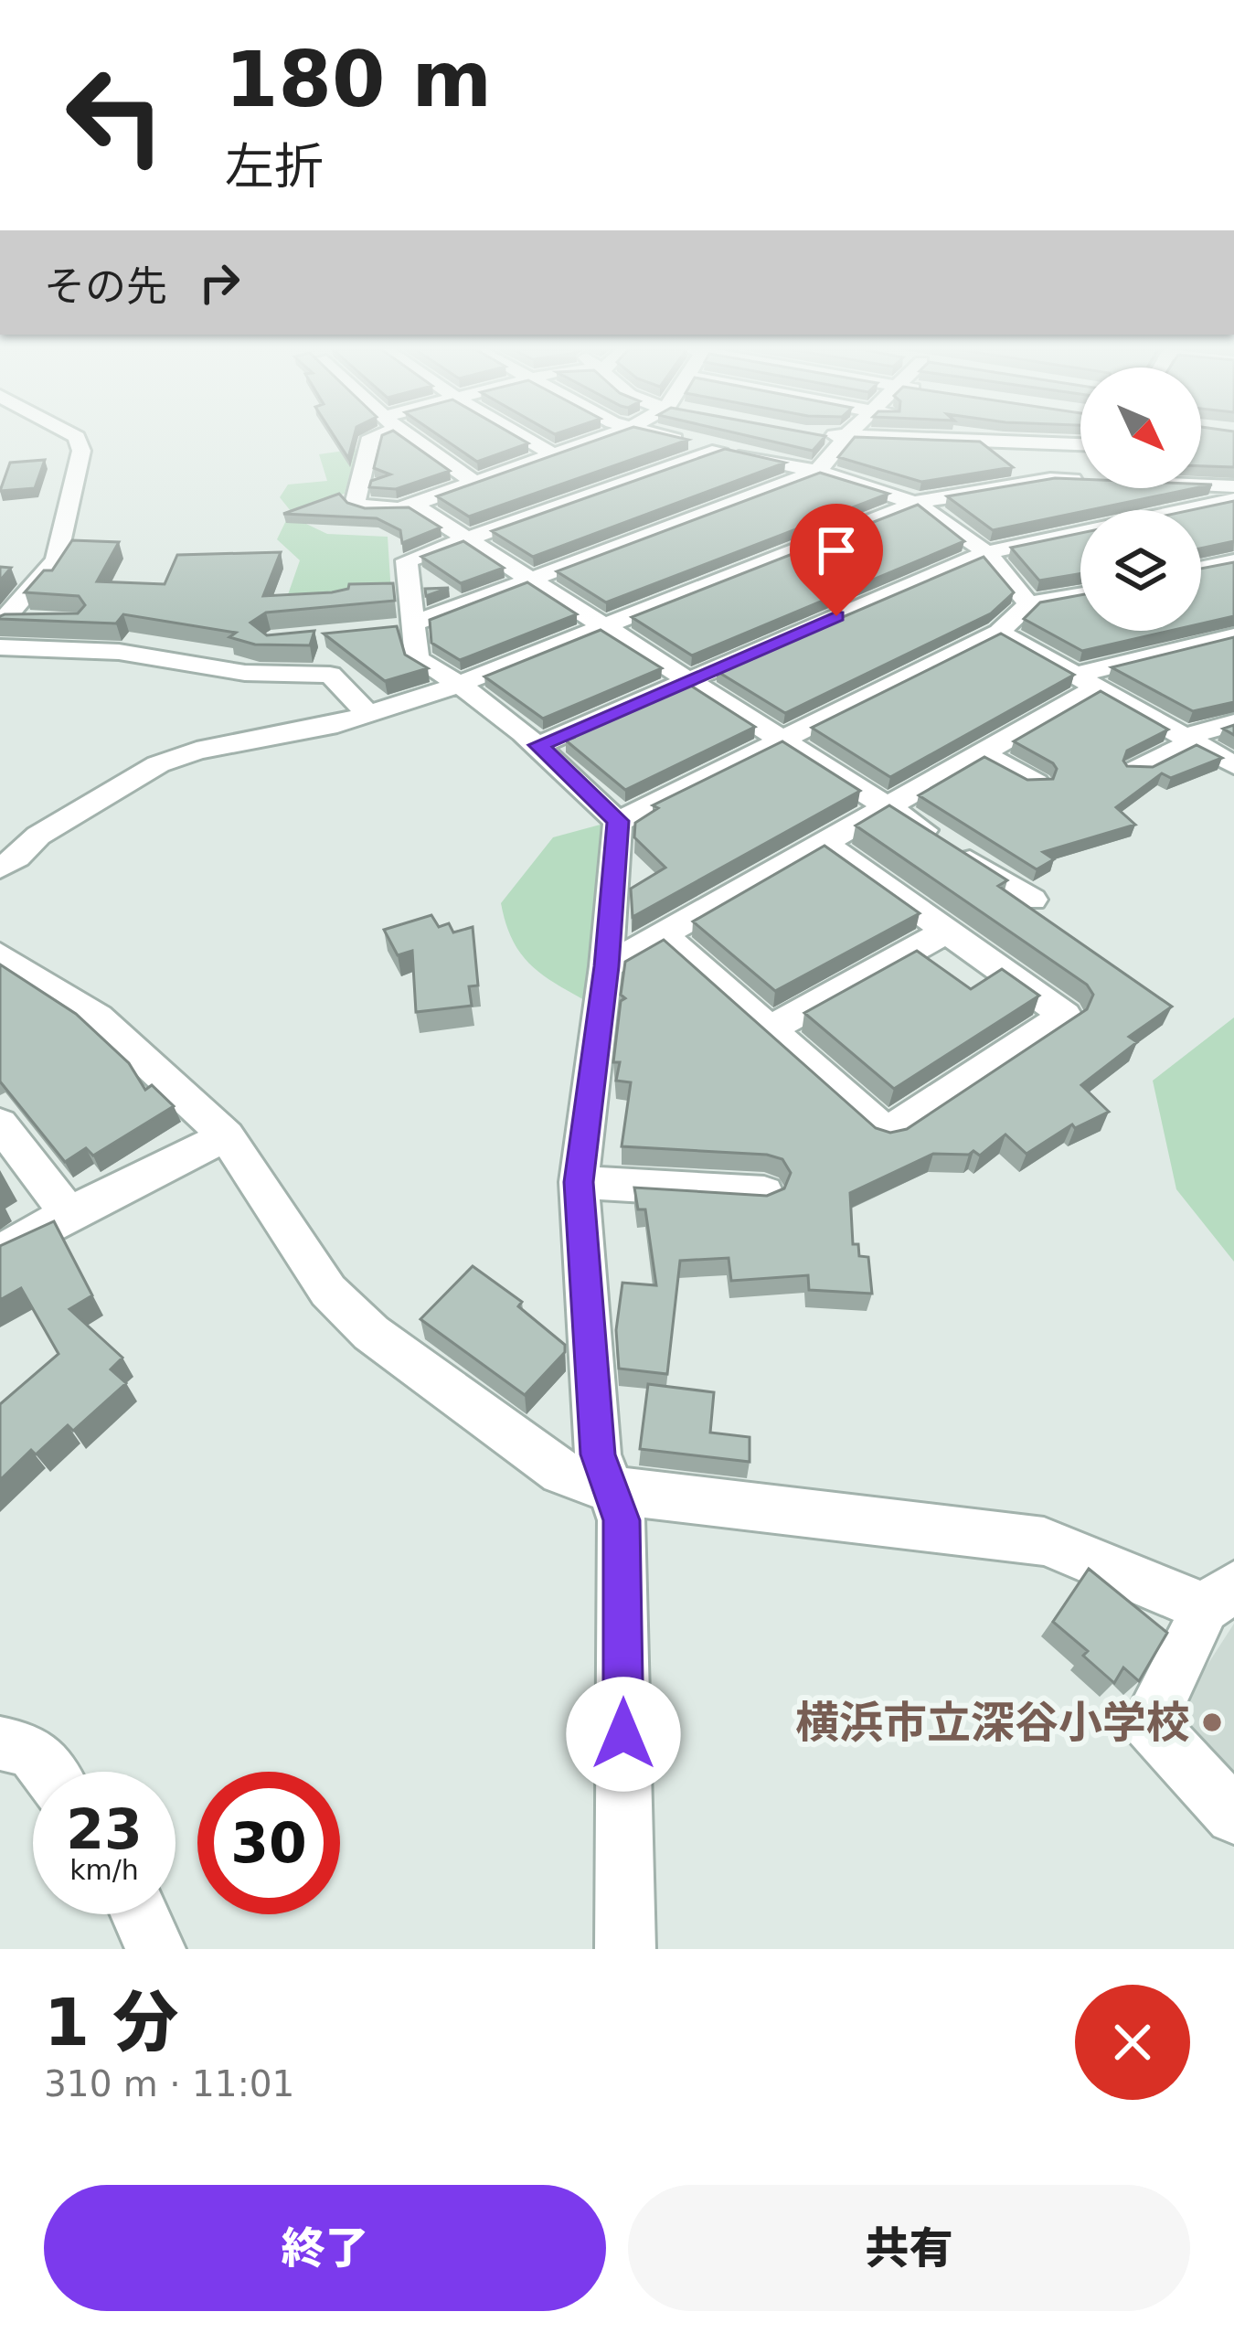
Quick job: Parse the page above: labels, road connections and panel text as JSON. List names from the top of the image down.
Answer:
{
  "places": ["横浜市立深谷小学校"],
  "north": "bottom right",
  "page": {
    "turn": ["180 m", "左折"],
    "then": "その先",
    "speed": "23 km/h",
    "limit": "30",
    "heading": ["1 分", "310 m · 11:01"],
    "buttons": ["終了", "共有"]
  }
}
